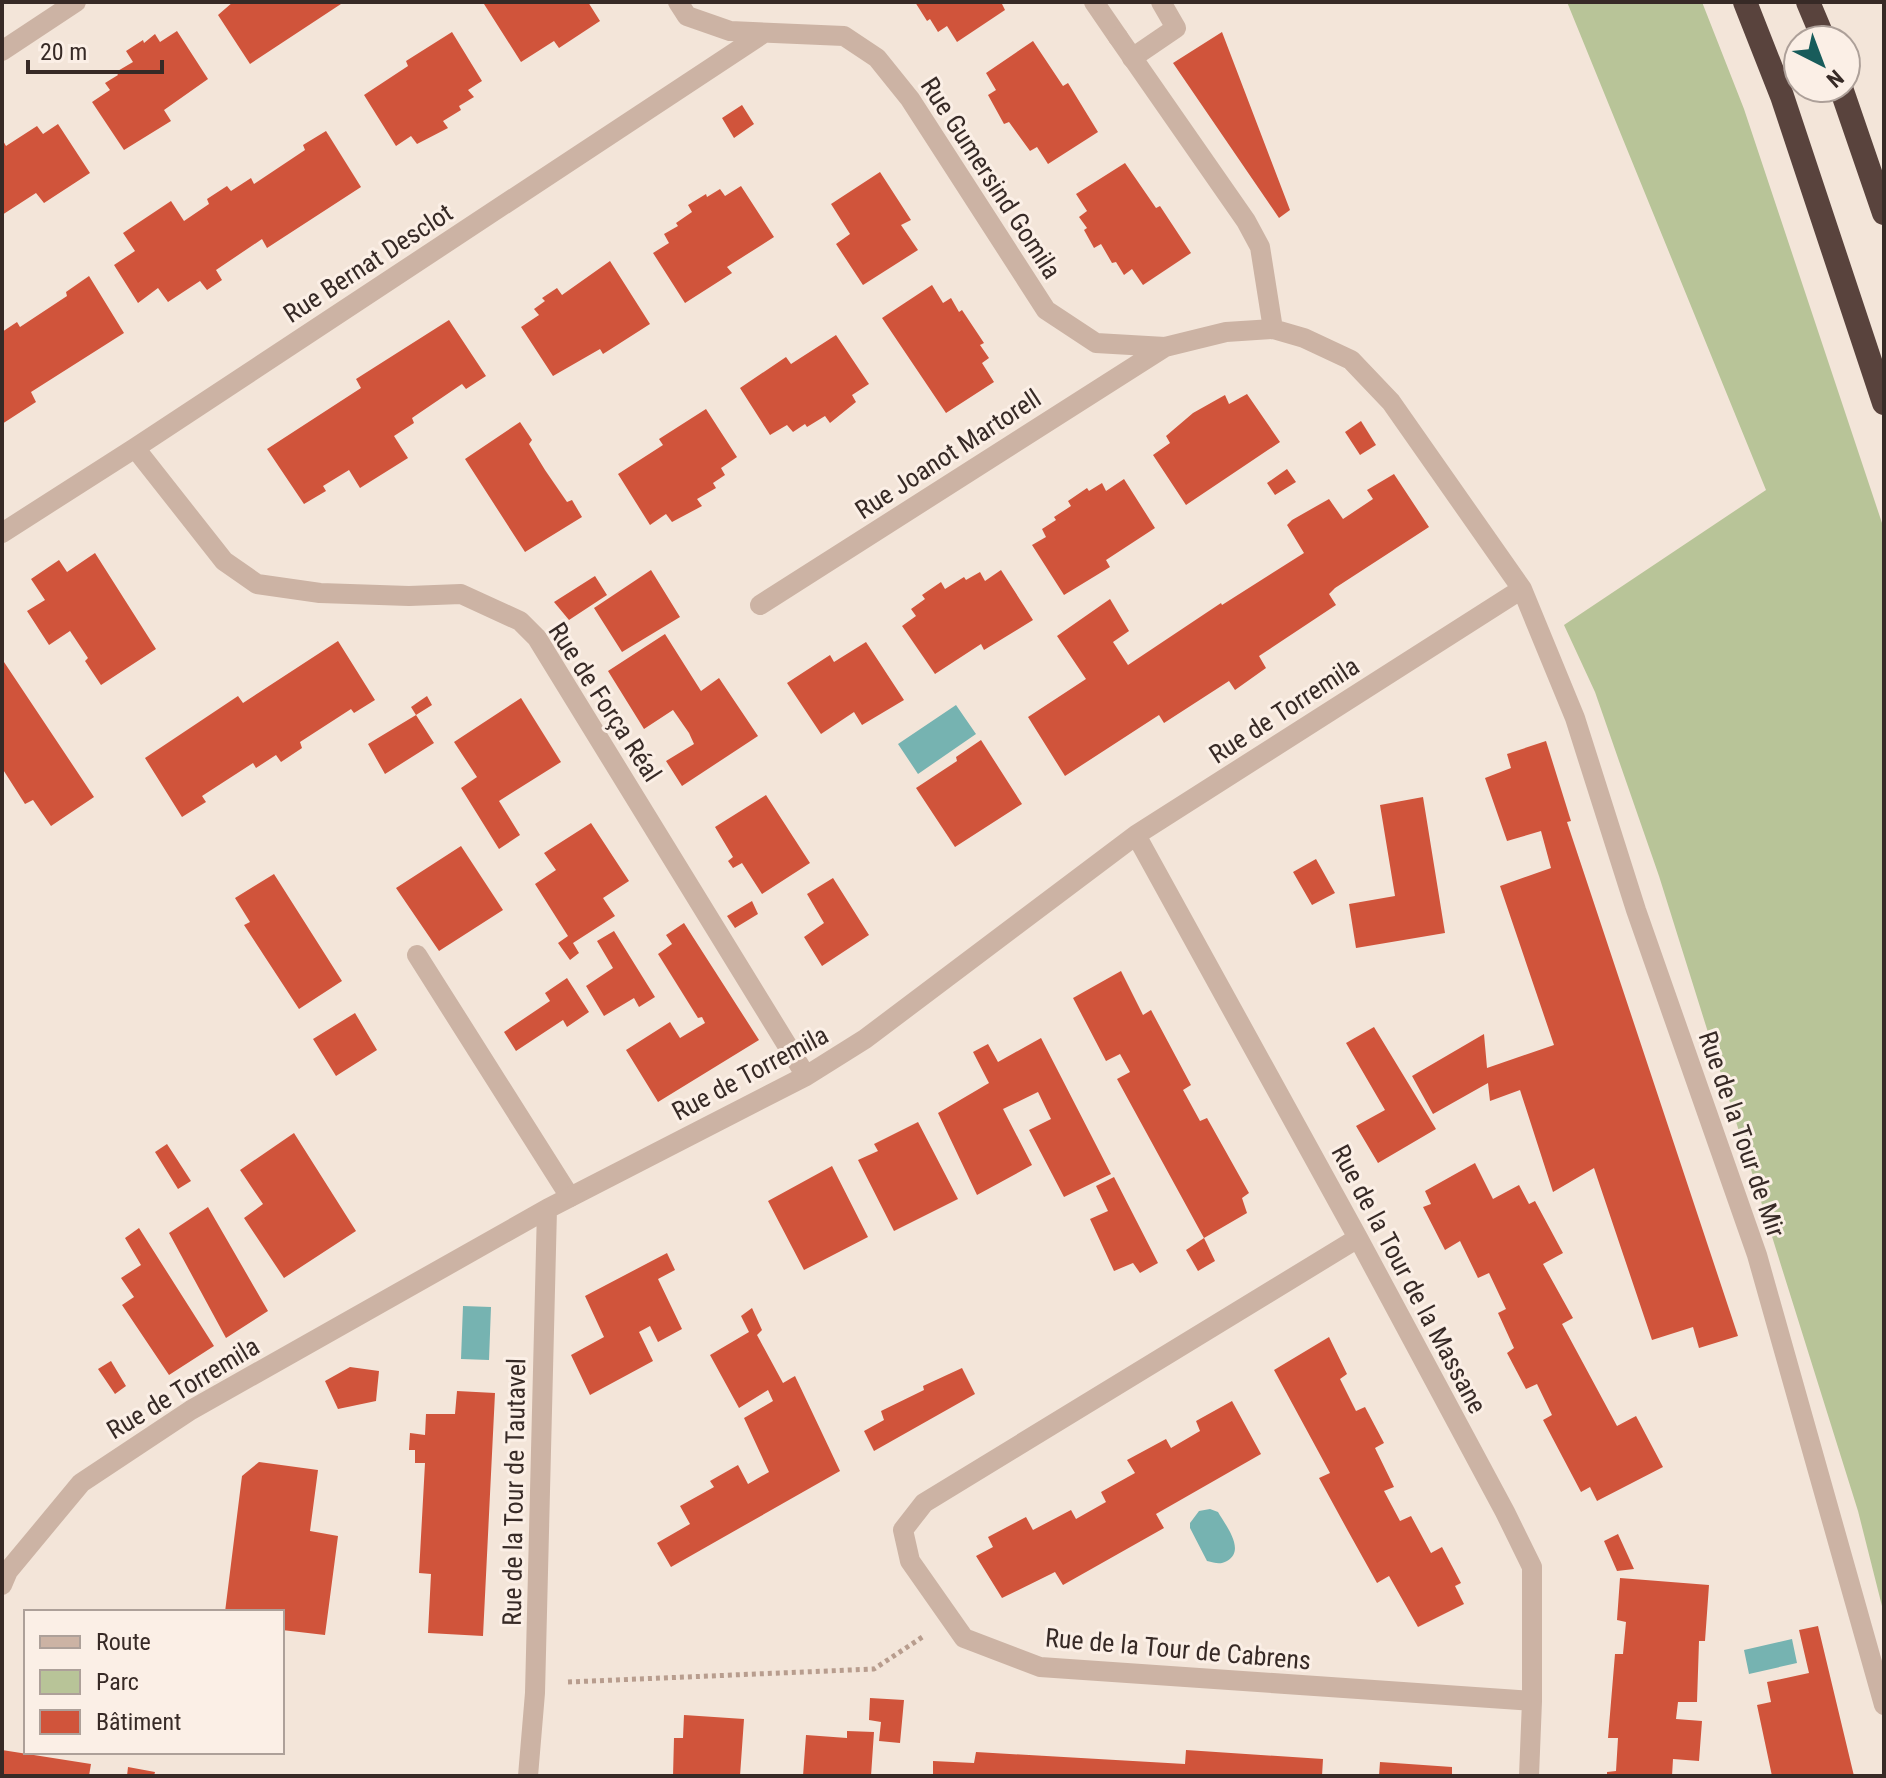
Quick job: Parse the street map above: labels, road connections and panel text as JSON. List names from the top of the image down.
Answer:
{
  "streets": {
    "street": [
      "Rue Gumersind Gomila",
      "Rue Bernat Desclot",
      "Rue Joanot Martorell",
      "Rue de Força Réal",
      "Rue de Torremila",
      "Rue de la Tour de Mir",
      "Rue de la Tour de la Massane",
      "Rue de la Tour de Tautavel",
      "Rue de la Tour de Cabrens"
    ]
  },
  "crossings": [
    ["Rue Gumersind Gomila", "Rue Bernat Desclot"],
    ["Rue Gumersind Gomila", "Rue Joanot Martorell"],
    ["Rue Gumersind Gomila", "Rue de Torremila"],
    ["Rue Gumersind Gomila", "Rue de la Tour de Mir"],
    ["Rue Bernat Desclot", "Rue de Força Réal"],
    ["Rue de Força Réal", "Rue de Torremila"],
    ["Rue de Torremila", "Rue de la Tour de Mir"],
    ["Rue de Torremila", "Rue de la Tour de la Massane"],
    ["Rue de Torremila", "Rue de la Tour de Tautavel"],
    ["Rue de la Tour de la Massane", "Rue de la Tour de Cabrens"]
  ],
  "legend": ["Route", "Parc", "Bâtiment"],
  "scale_bar": "20 m",
  "north": "bottom right"
}
